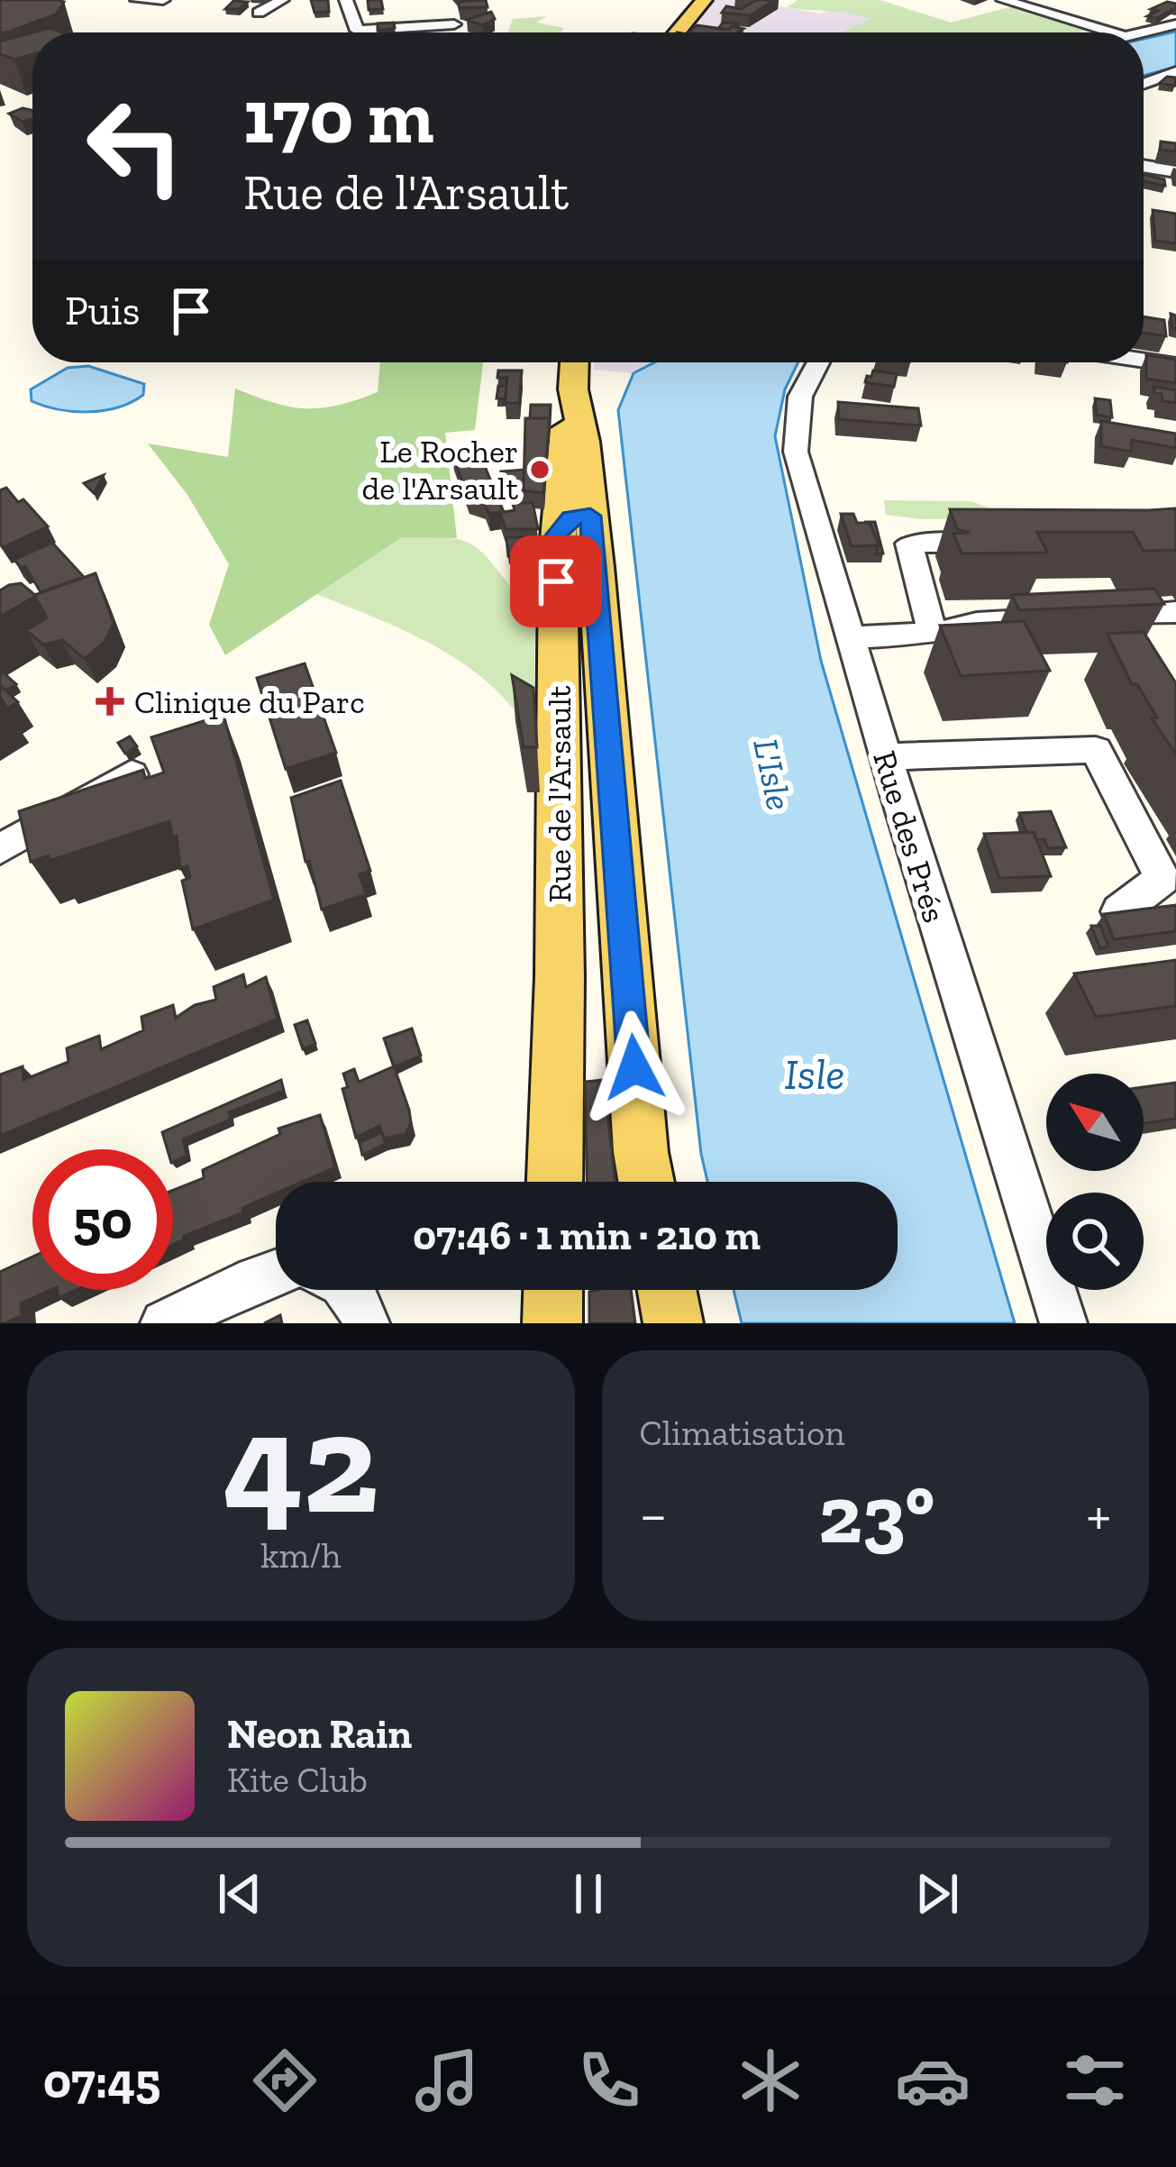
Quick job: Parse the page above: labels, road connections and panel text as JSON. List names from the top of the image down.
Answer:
{
  "streets": {
    "main road": ["Rue de l'Arsault"],
    "street": ["Rue des Prés"]
  },
  "water": ["L'Isle", "Isle"],
  "places": {
    "other": ["Le Rocher de l'Arsault"],
    "health": ["Clinique du Parc"]
  },
  "north": "top left",
  "page": {
    "turn": ["170 m", "Rue de l'Arsault"],
    "then": "Puis",
    "limit": "50",
    "trip": "07:46 · 1 min · 210 m",
    "tile": [
      ["42", "km/h"],
      "Climatisation"
    ],
    "heat": ["−", "23°", "+"],
    "song": ["Neon Rain", "Kite Club"],
    "tabs": "07:45"
  }
}
